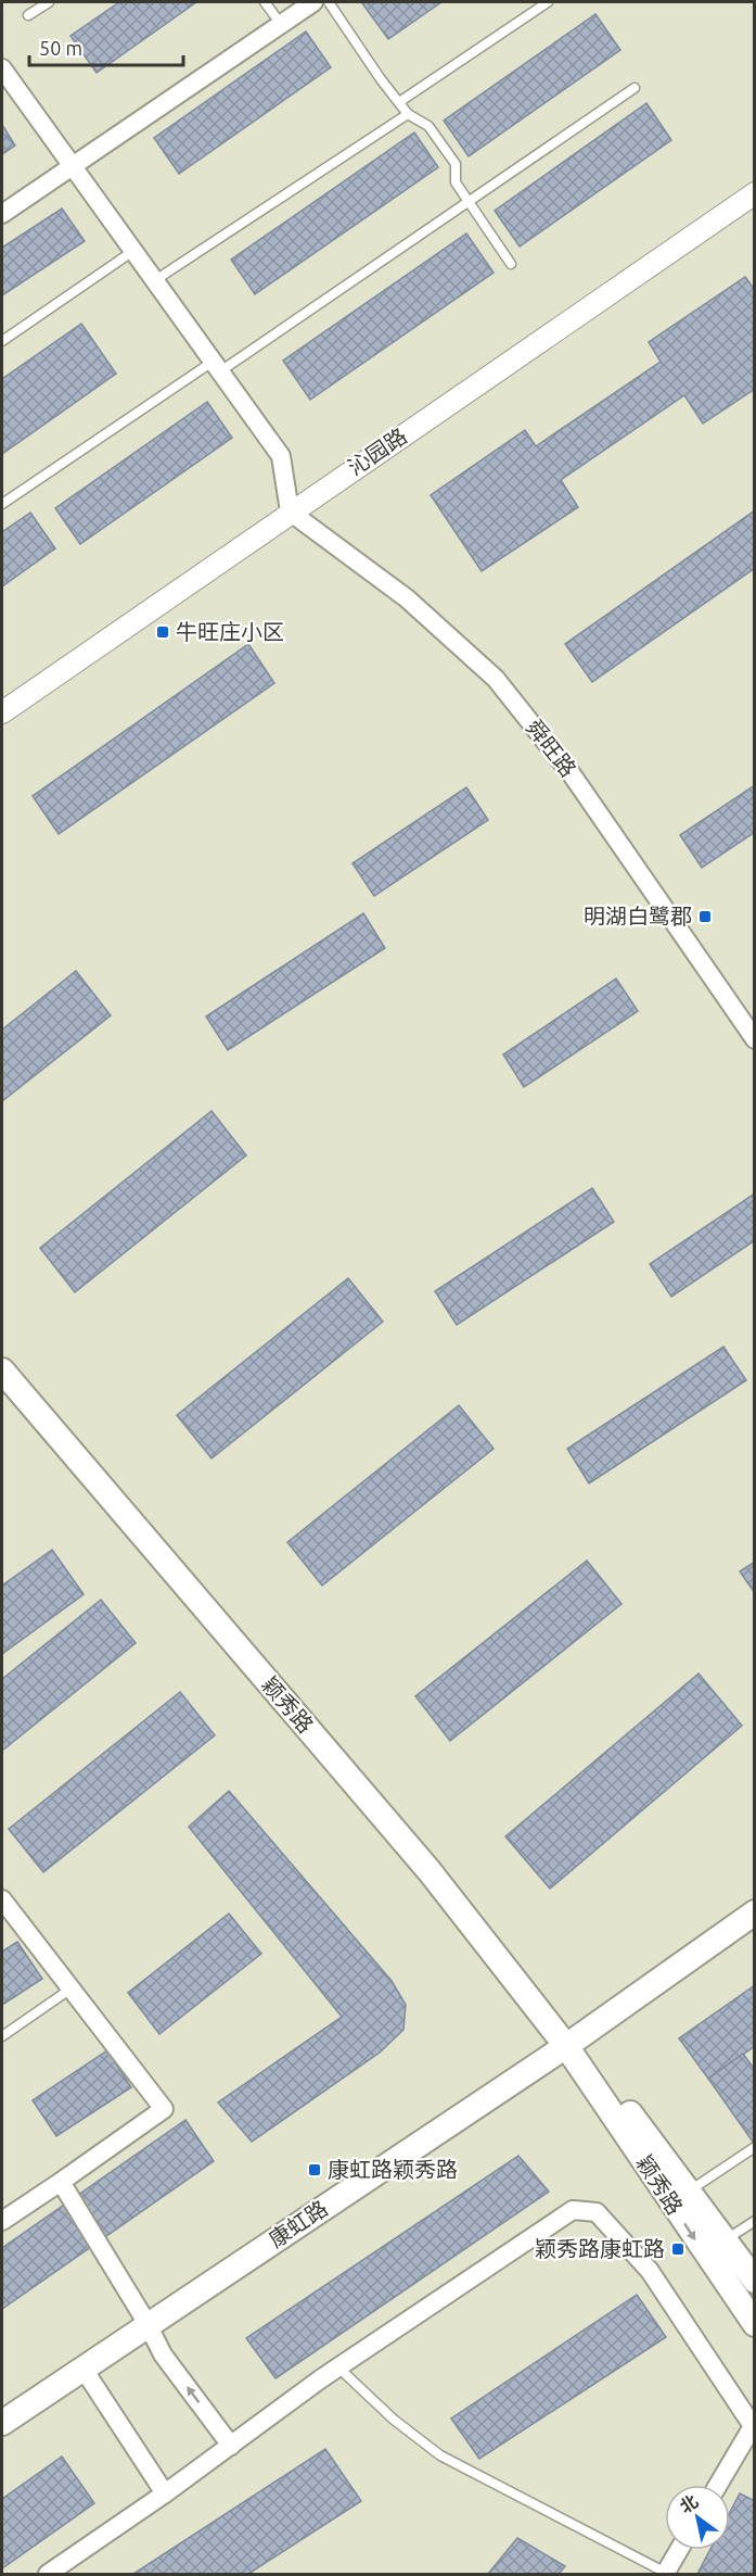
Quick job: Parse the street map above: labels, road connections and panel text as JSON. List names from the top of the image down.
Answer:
{
  "streets": {
    "main road": ["颖秀路", "康虹路"],
    "street": ["沁园路", "舜旺路"]
  },
  "crossings": [
    ["沁园路", "舜旺路"],
    ["颖秀路", "康虹路"]
  ],
  "places": {
    "transit": [
      "牛旺庄小区",
      "明湖白鹭郡",
      "康虹路颖秀路",
      "颖秀路康虹路"
    ]
  },
  "scale_bar": "50 m",
  "north": "top left"
}
